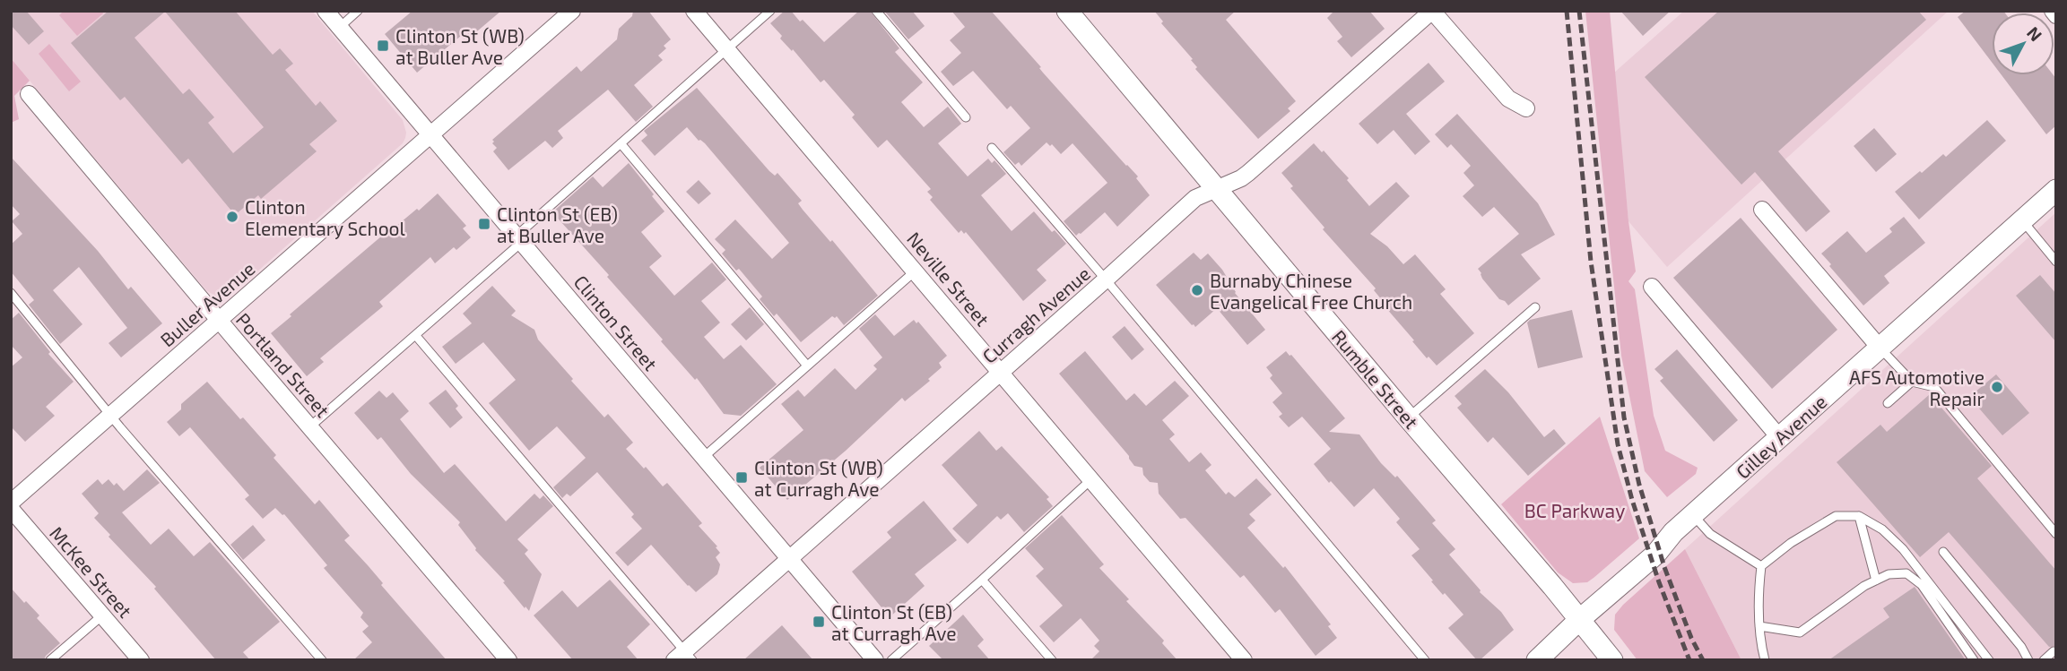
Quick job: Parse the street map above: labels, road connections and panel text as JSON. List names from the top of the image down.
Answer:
{
  "streets": {
    "street": [
      "Neville Street",
      "Buller Avenue",
      "Curragh Avenue",
      "Clinton Street",
      "Portland Street",
      "Rumble Street",
      "Gilley Avenue",
      "McKee Street"
    ]
  },
  "crossings": [
    ["Neville Street", "Curragh Avenue"],
    ["Buller Avenue", "Clinton Street"],
    ["Buller Avenue", "Portland Street"],
    ["Curragh Avenue", "Clinton Street"],
    ["Curragh Avenue", "Rumble Street"],
    ["Rumble Street", "Gilley Avenue"]
  ],
  "parks": ["BC Parkway"],
  "places": {
    "transit": [
      "Clinton St (WB) at Buller Ave",
      "Clinton St (EB) at Buller Ave",
      "Clinton St (WB) at Curragh Ave",
      "Clinton St (EB) at Curragh Ave"
    ],
    "other": ["Clinton Elementary School", "Burnaby Chinese Evangelical Free Church", "AFS Automotive Repair"]
  },
  "north": "top right"
}
